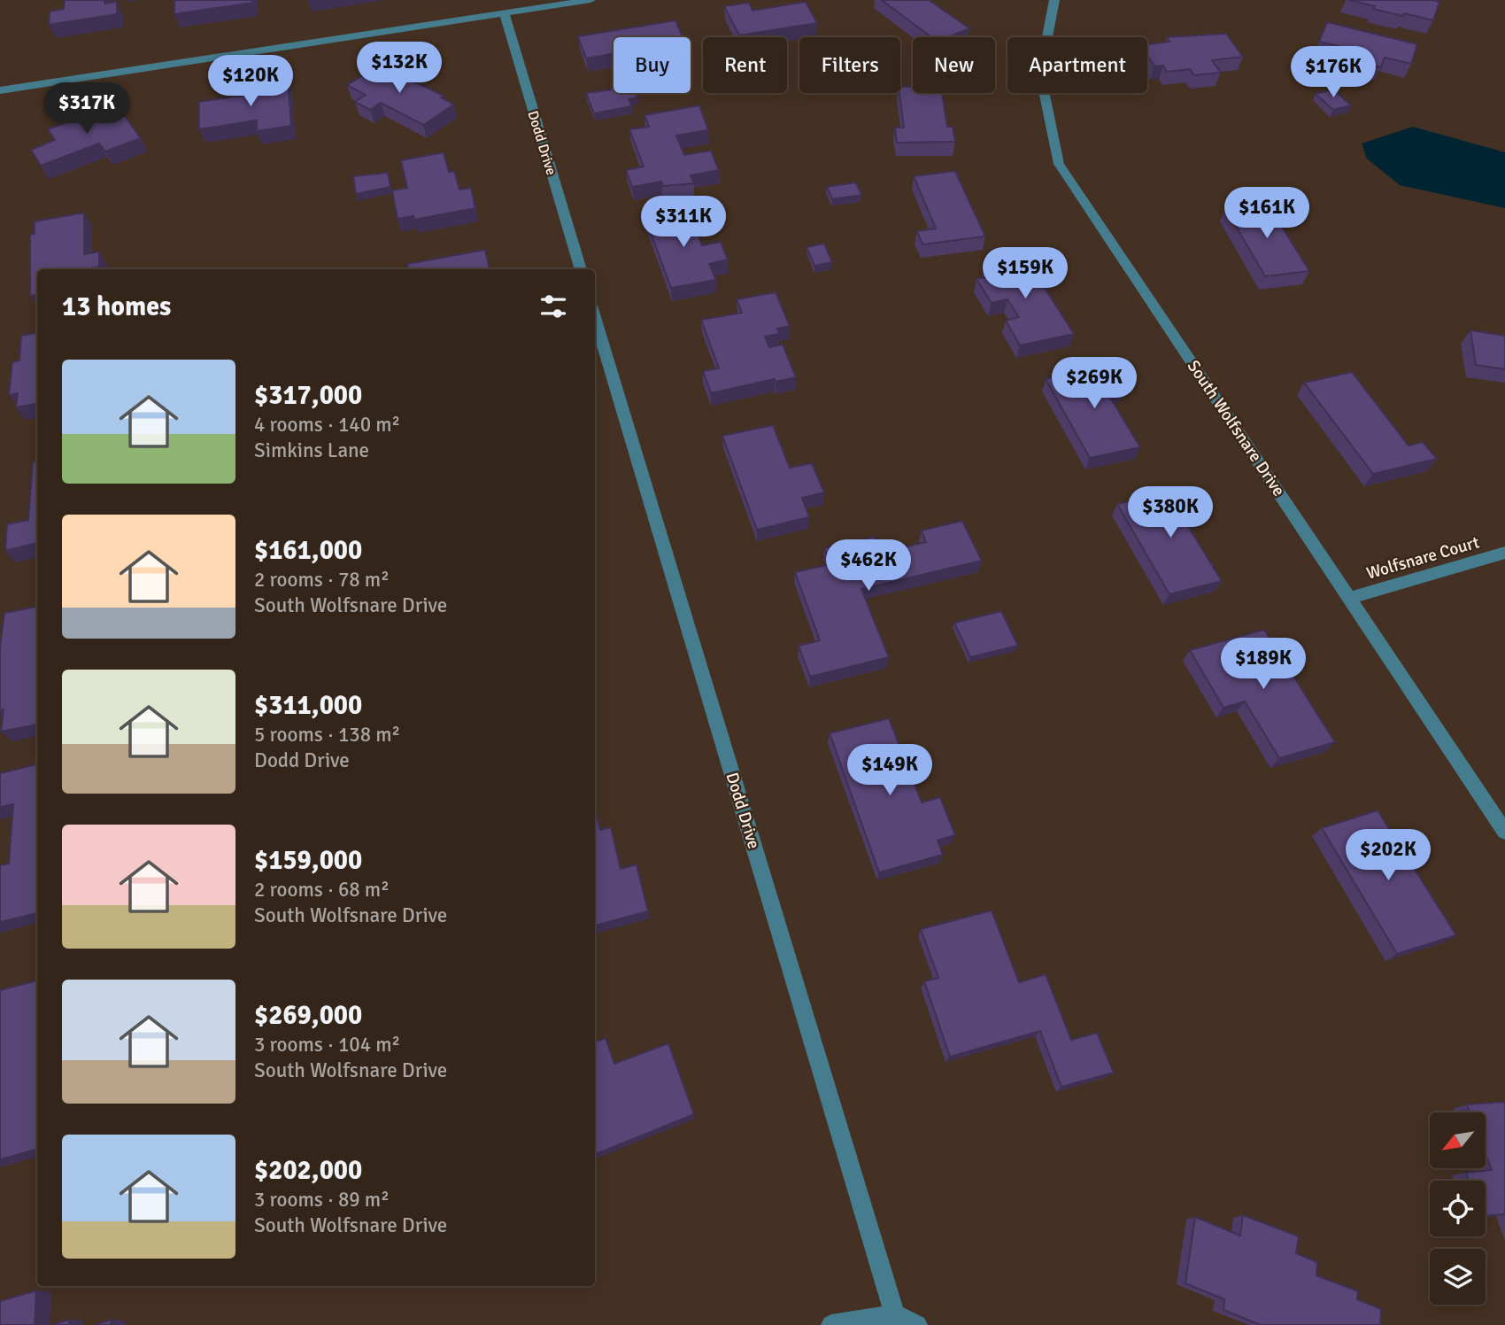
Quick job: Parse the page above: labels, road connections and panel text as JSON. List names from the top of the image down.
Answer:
{
  "streets": {
    "street": ["Dodd Drive", "South Wolfsnare Drive", "Wolfsnare Court"]
  },
  "crossings": [
    ["South Wolfsnare Drive", "Wolfsnare Court"]
  ],
  "north": "bottom left",
  "page": {
    "chip": [
      "Buy",
      "Rent",
      "Filters",
      "New",
      "Apartment"
    ],
    "price": [
      "$132K",
      "$176K",
      "$120K",
      "$317K",
      "$161K",
      "$311K",
      "$159K",
      "$269K",
      "$380K",
      "$462K",
      "$189K",
      "$149K",
      "$202K"
    ],
    "heading": "13 homes",
    "list": [
      {
        "name": "$317,000",
        "note": "4 rooms · 140 m² · Simkins Lane"
      },
      {
        "name": "$161,000",
        "note": "2 rooms · 78 m² · South Wolfsnare Drive"
      },
      {
        "name": "$311,000",
        "note": "5 rooms · 138 m² · Dodd Drive"
      },
      {
        "name": "$159,000",
        "note": "2 rooms · 68 m² · South Wolfsnare Drive"
      },
      {
        "name": "$269,000",
        "note": "3 rooms · 104 m² · South Wolfsnare Drive"
      },
      {
        "name": "$202,000",
        "note": "3 rooms · 89 m² · South Wolfsnare Drive"
      }
    ]
  }
}
